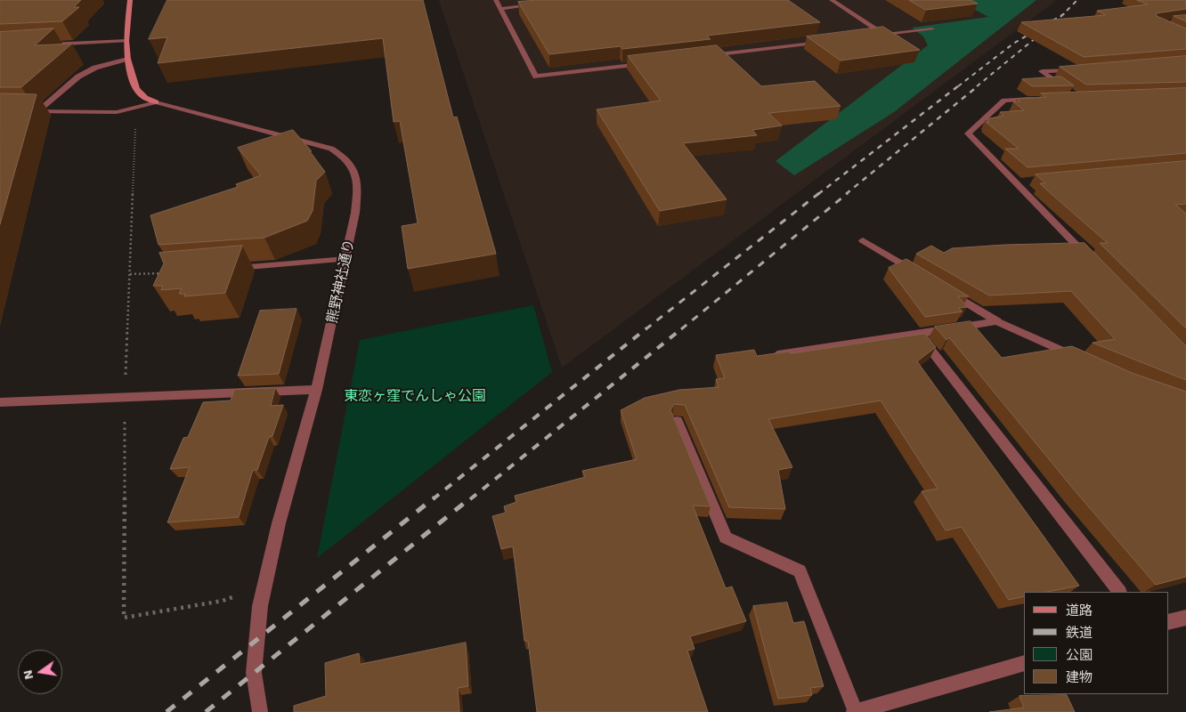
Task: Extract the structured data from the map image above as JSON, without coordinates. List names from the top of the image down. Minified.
{"streets":{"main road":["熊野神社通り"]},"parks":["東恋ヶ窪でんしゃ公園"],"legend":["道路","鉄道","公園","建物"],"north":"left"}
